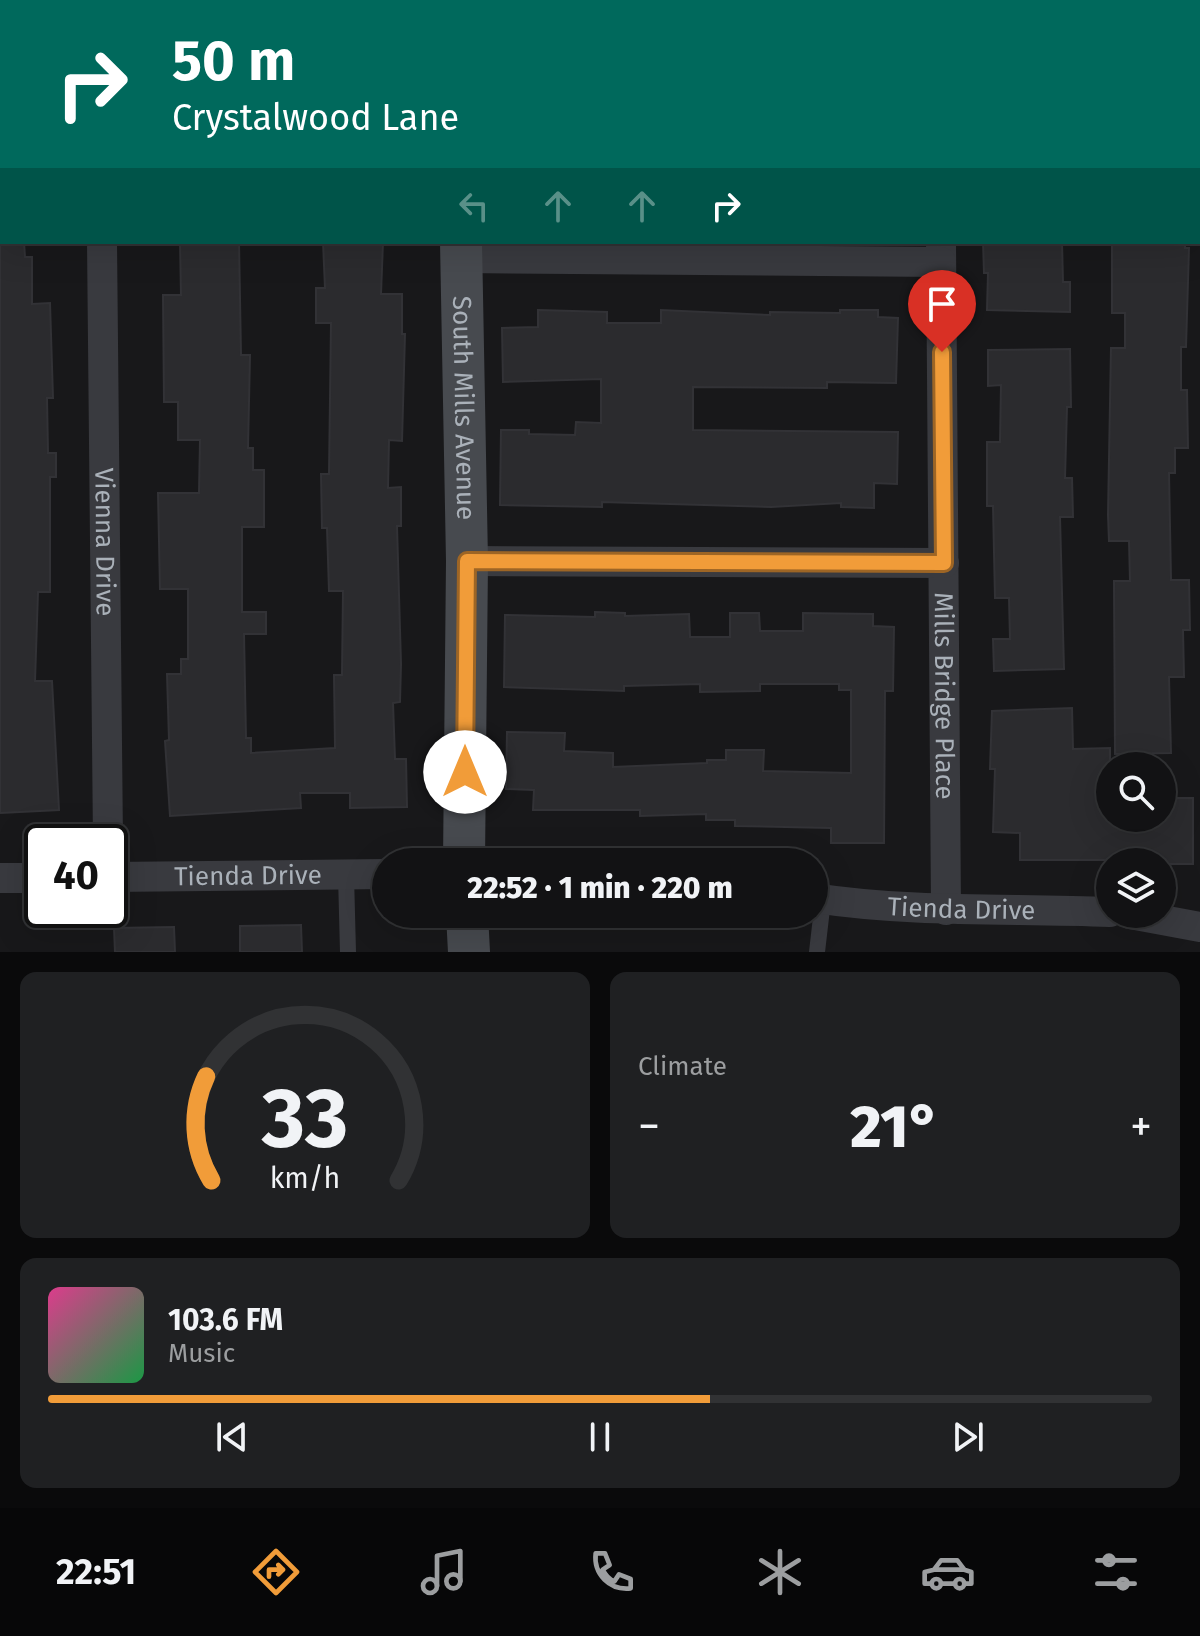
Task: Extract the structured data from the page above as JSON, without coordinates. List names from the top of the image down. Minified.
{"streets":{"street":["South Mills Avenue","Vienna Drive","Mills Bridge Place","Tienda Drive"]},"crossings":[["Mills Bridge Place","Tienda Drive"]],"page":{"turn":["50 m","Crystalwood Lane"],"limit":"40","trip":"22:52 · 1 min · 220 m","tile":"Climate","heat":["−","21°","+"],"song":["103.6 FM","Music"],"tabs":"22:51","gauge":["33","km/h"]}}
